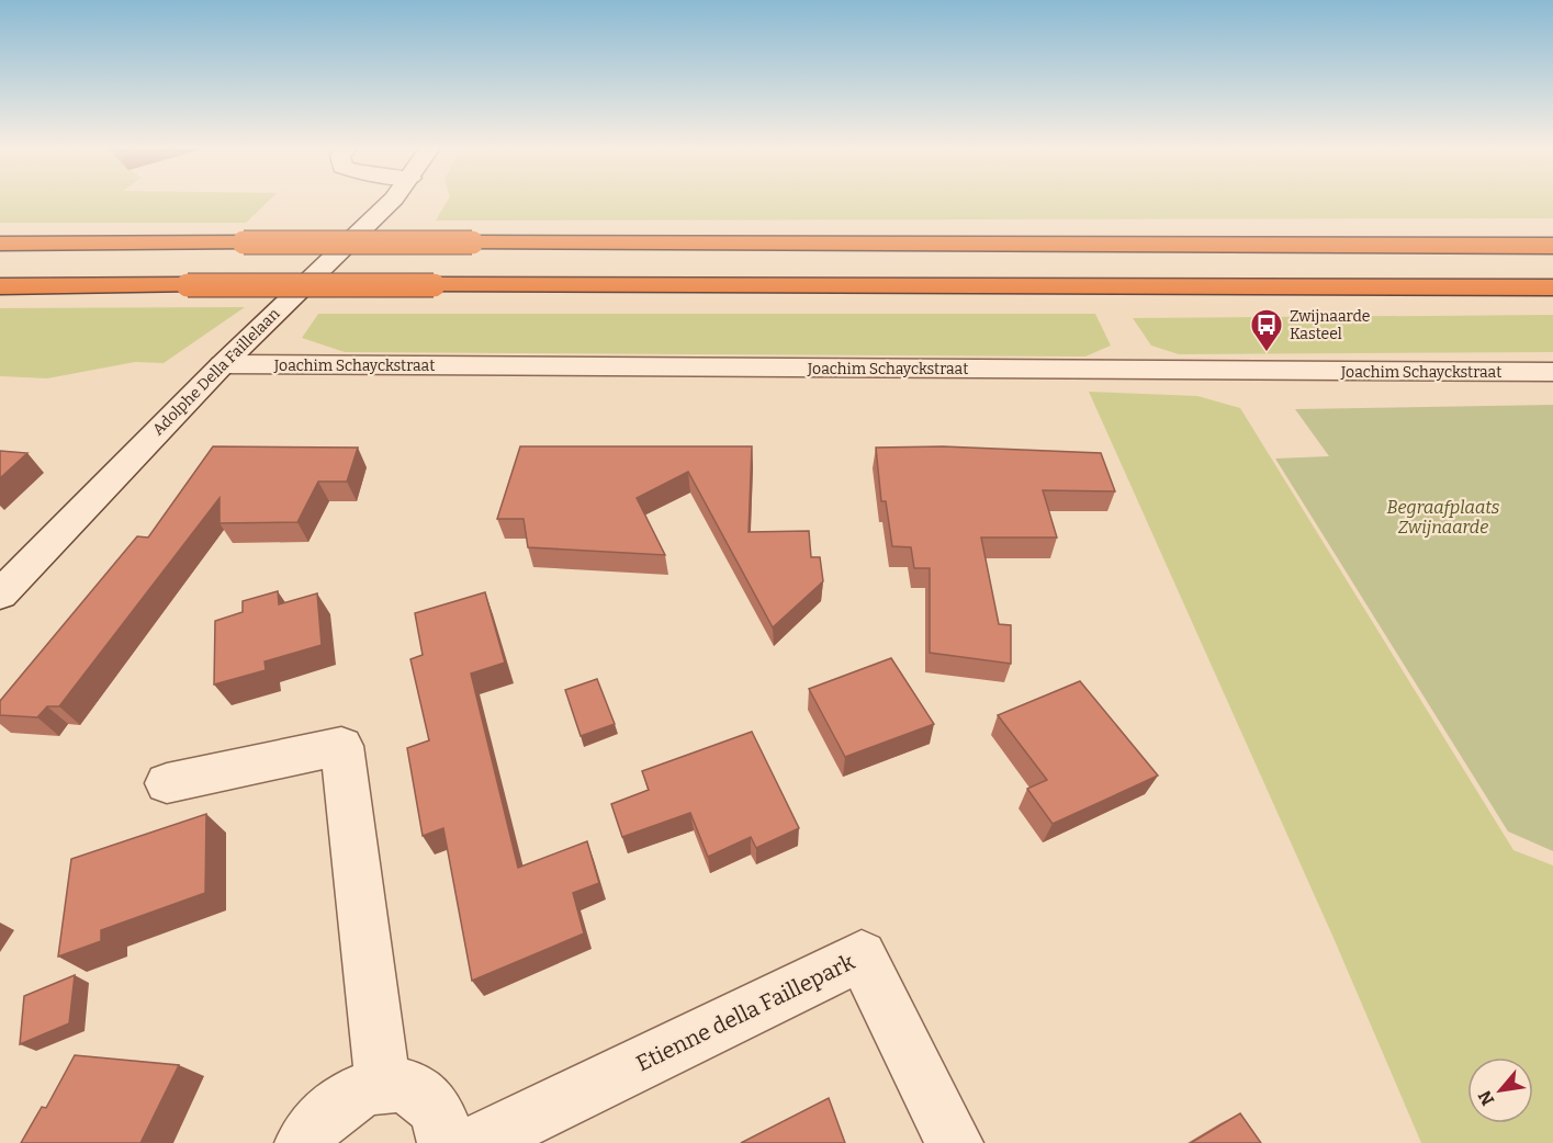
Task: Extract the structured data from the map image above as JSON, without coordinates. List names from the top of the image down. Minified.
{"streets":{"street":["Joachim Schayckstraat","Adolphe Della Faillelaan","Etienne della Faillepark"]},"crossings":[["Joachim Schayckstraat","Adolphe Della Faillelaan"]],"parks":["Begraafplaats Zwijnaarde"],"places":{"bus stop":["Zwijnaarde Kasteel"]},"north":"bottom left"}
